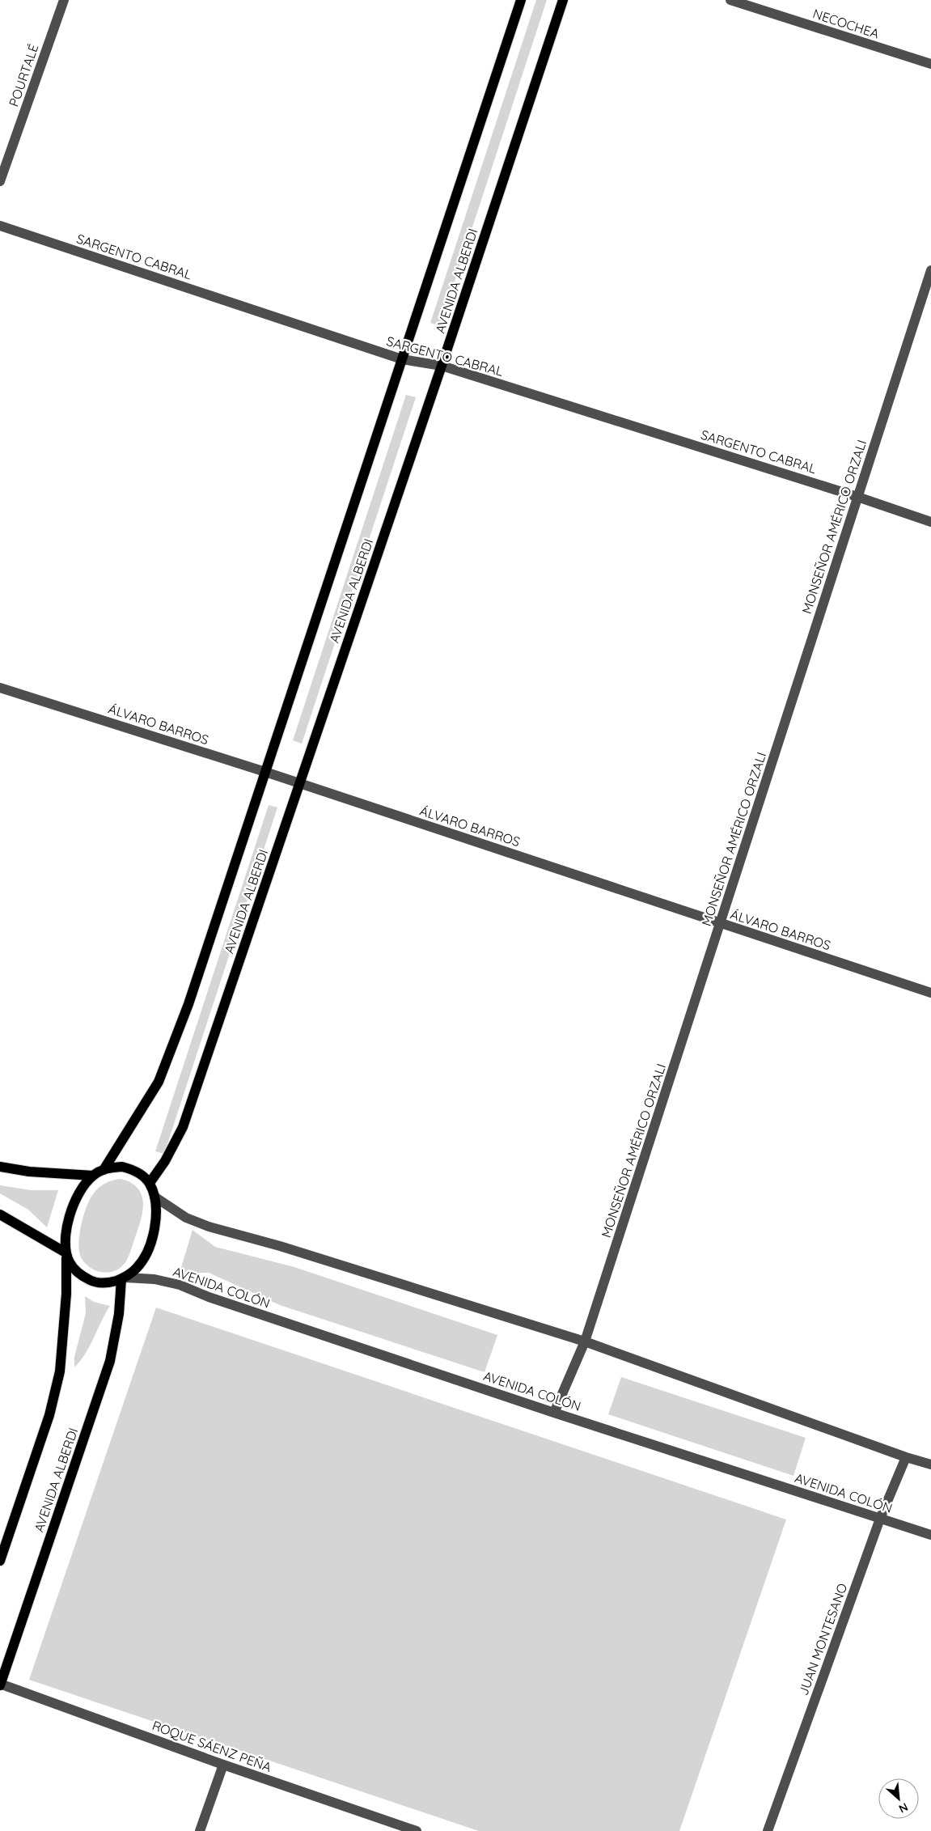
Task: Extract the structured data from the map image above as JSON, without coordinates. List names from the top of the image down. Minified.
{"streets":{"main road":["AVENIDA ALBERDI"],"street":["NECOCHEA","POURTALÉ","SARGENTO CABRAL","MONSEÑOR AMÉRICO ORZALI","ÁLVARO BARROS","AVENIDA COLÓN","JUAN MONTESANO","ROQUE SÁENZ PEÑA"]},"crossings":[["SARGENTO CABRAL","AVENIDA ALBERDI"],["SARGENTO CABRAL","MONSEÑOR AMÉRICO ORZALI"],["AVENIDA ALBERDI","ÁLVARO BARROS"],["AVENIDA ALBERDI","AVENIDA COLÓN"],["AVENIDA ALBERDI","ROQUE SÁENZ PEÑA"],["MONSEÑOR AMÉRICO ORZALI","ÁLVARO BARROS"],["MONSEÑOR AMÉRICO ORZALI","AVENIDA COLÓN"],["AVENIDA COLÓN","JUAN MONTESANO"]],"north":"bottom right"}
